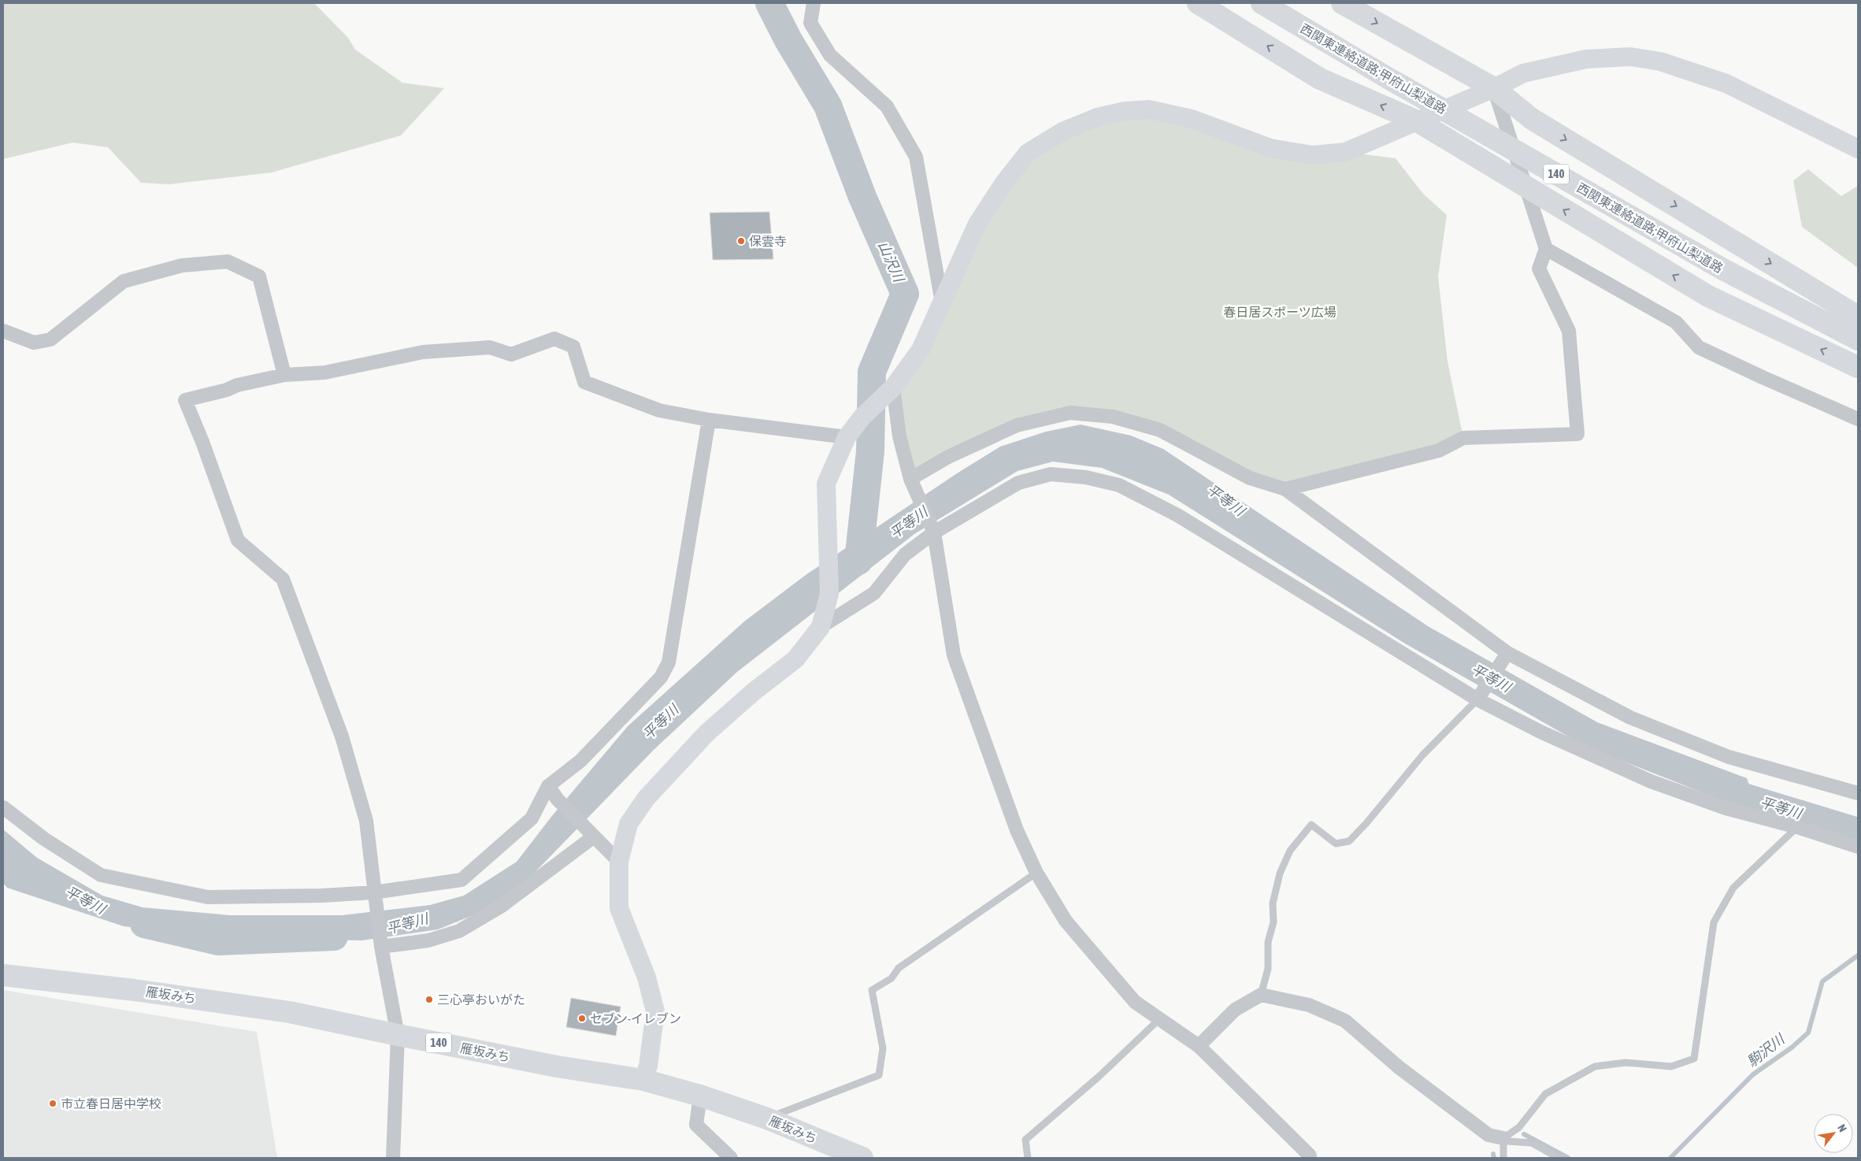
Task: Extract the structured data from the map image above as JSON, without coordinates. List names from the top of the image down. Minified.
{"streets":{"highway":["西関東連絡道路;甲府山梨道路","140","雁坂みち"]},"water":["山沢川","平等川","駒沢川"],"parks":["春日居スポーツ広場"],"places":["保雲寺","三心亭おいがた","セブン-イレブン","市立春日居中学校"],"north":"top right"}
